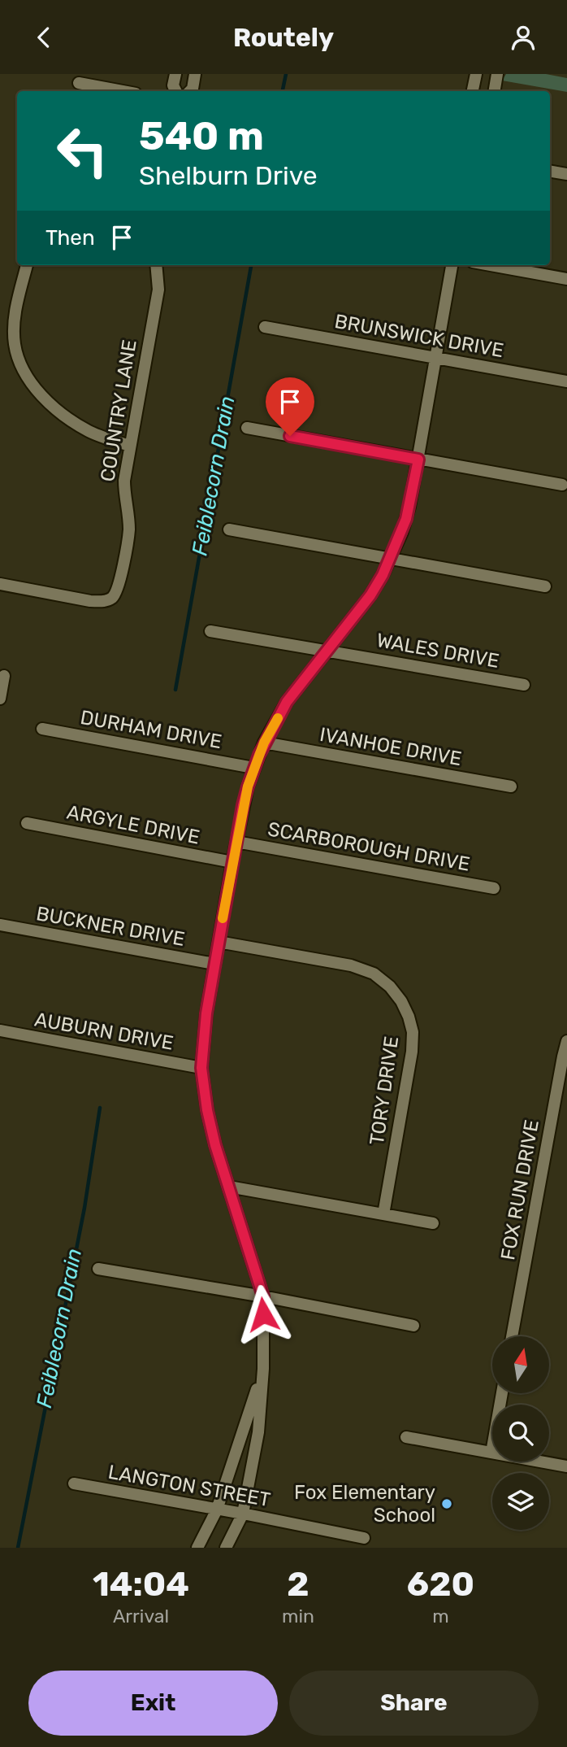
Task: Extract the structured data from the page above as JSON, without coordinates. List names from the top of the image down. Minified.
{"streets":{"street":["BRUNSWICK DRIVE","COUNTRY LANE","WALES DRIVE","DURHAM DRIVE","IVANHOE DRIVE","ARGYLE DRIVE","SCARBOROUGH DRIVE","BUCKNER DRIVE","AUBURN DRIVE","TORY DRIVE","FOX RUN DRIVE","LANGTON STREET"]},"water":["Feiblecorn Drain"],"places":["Fox Elementary School"],"north":"top","page":{"header":"Routely","turn":["540 m","Shelburn Drive"],"then":"Then","eta":["14:04","Arrival","2","min","620","m"],"buttons":["Exit","Share"]}}
